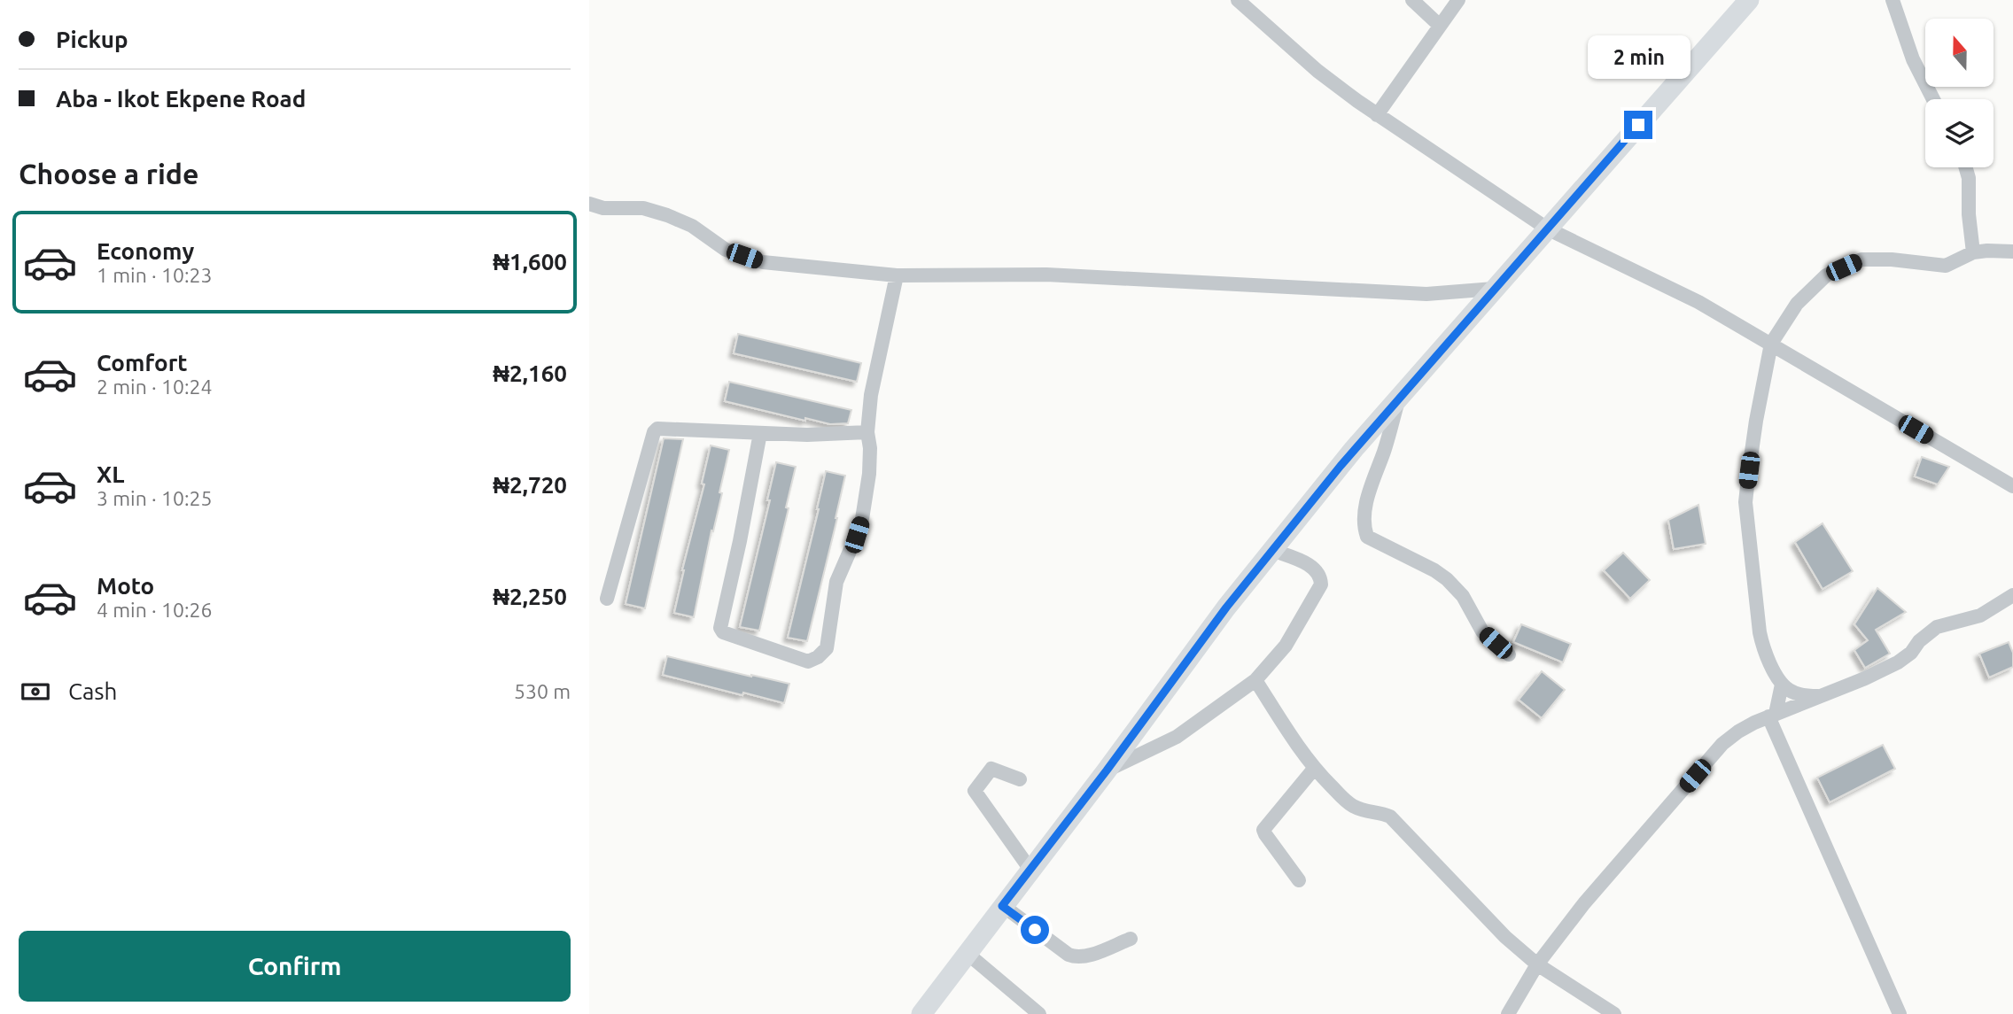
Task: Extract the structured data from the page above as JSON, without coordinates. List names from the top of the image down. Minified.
{"north":"top","page":{"banner":["Pickup","Aba - Ikot Ekpene Road"],"bubble":"2 min","heading":"Choose a ride","list":[{"name":"Economy","note":"1 min · 10:23","value":"₦1,600"},{"name":"Comfort","note":"2 min · 10:24","value":"₦2,160"},{"name":"XL","note":"3 min · 10:25","value":"₦2,720"},{"name":"Moto","note":"4 min · 10:26","value":"₦2,250"}],"pay":["Cash","530 m"],"buttons":"Confirm"}}
